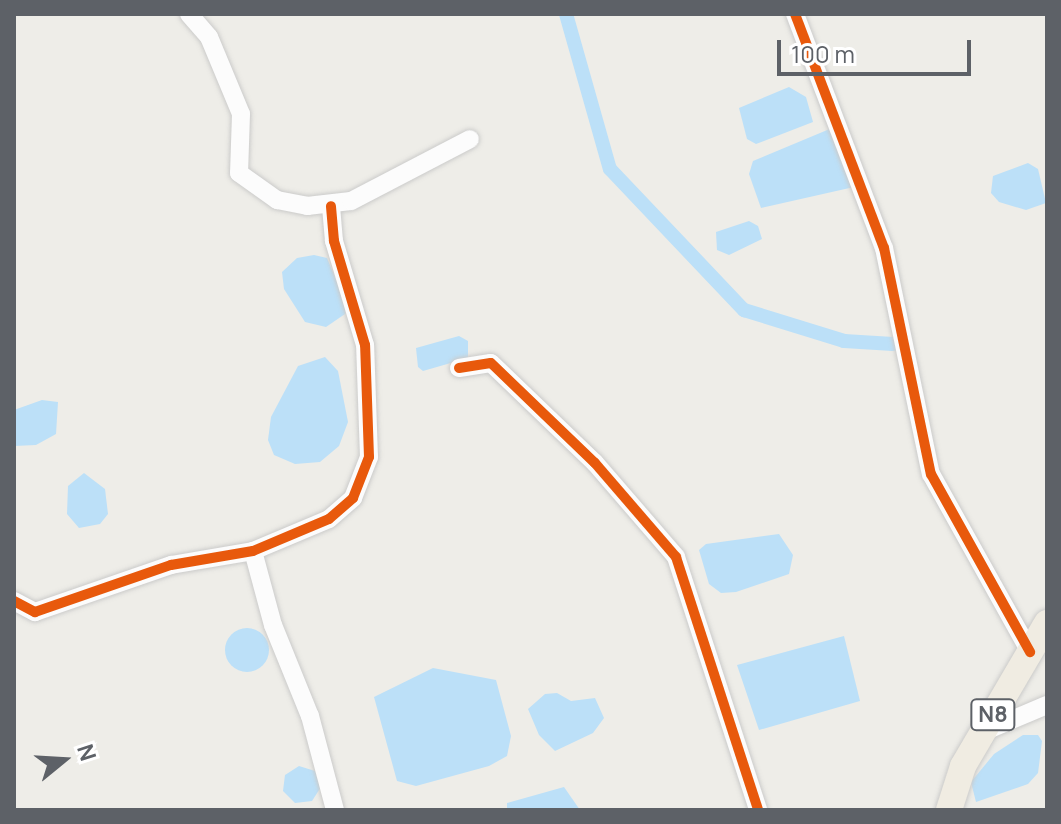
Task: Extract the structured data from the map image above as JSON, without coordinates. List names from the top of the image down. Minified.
{"streets":{"highway":["N8"]},"scale_bar":"100 m","north":"right"}
